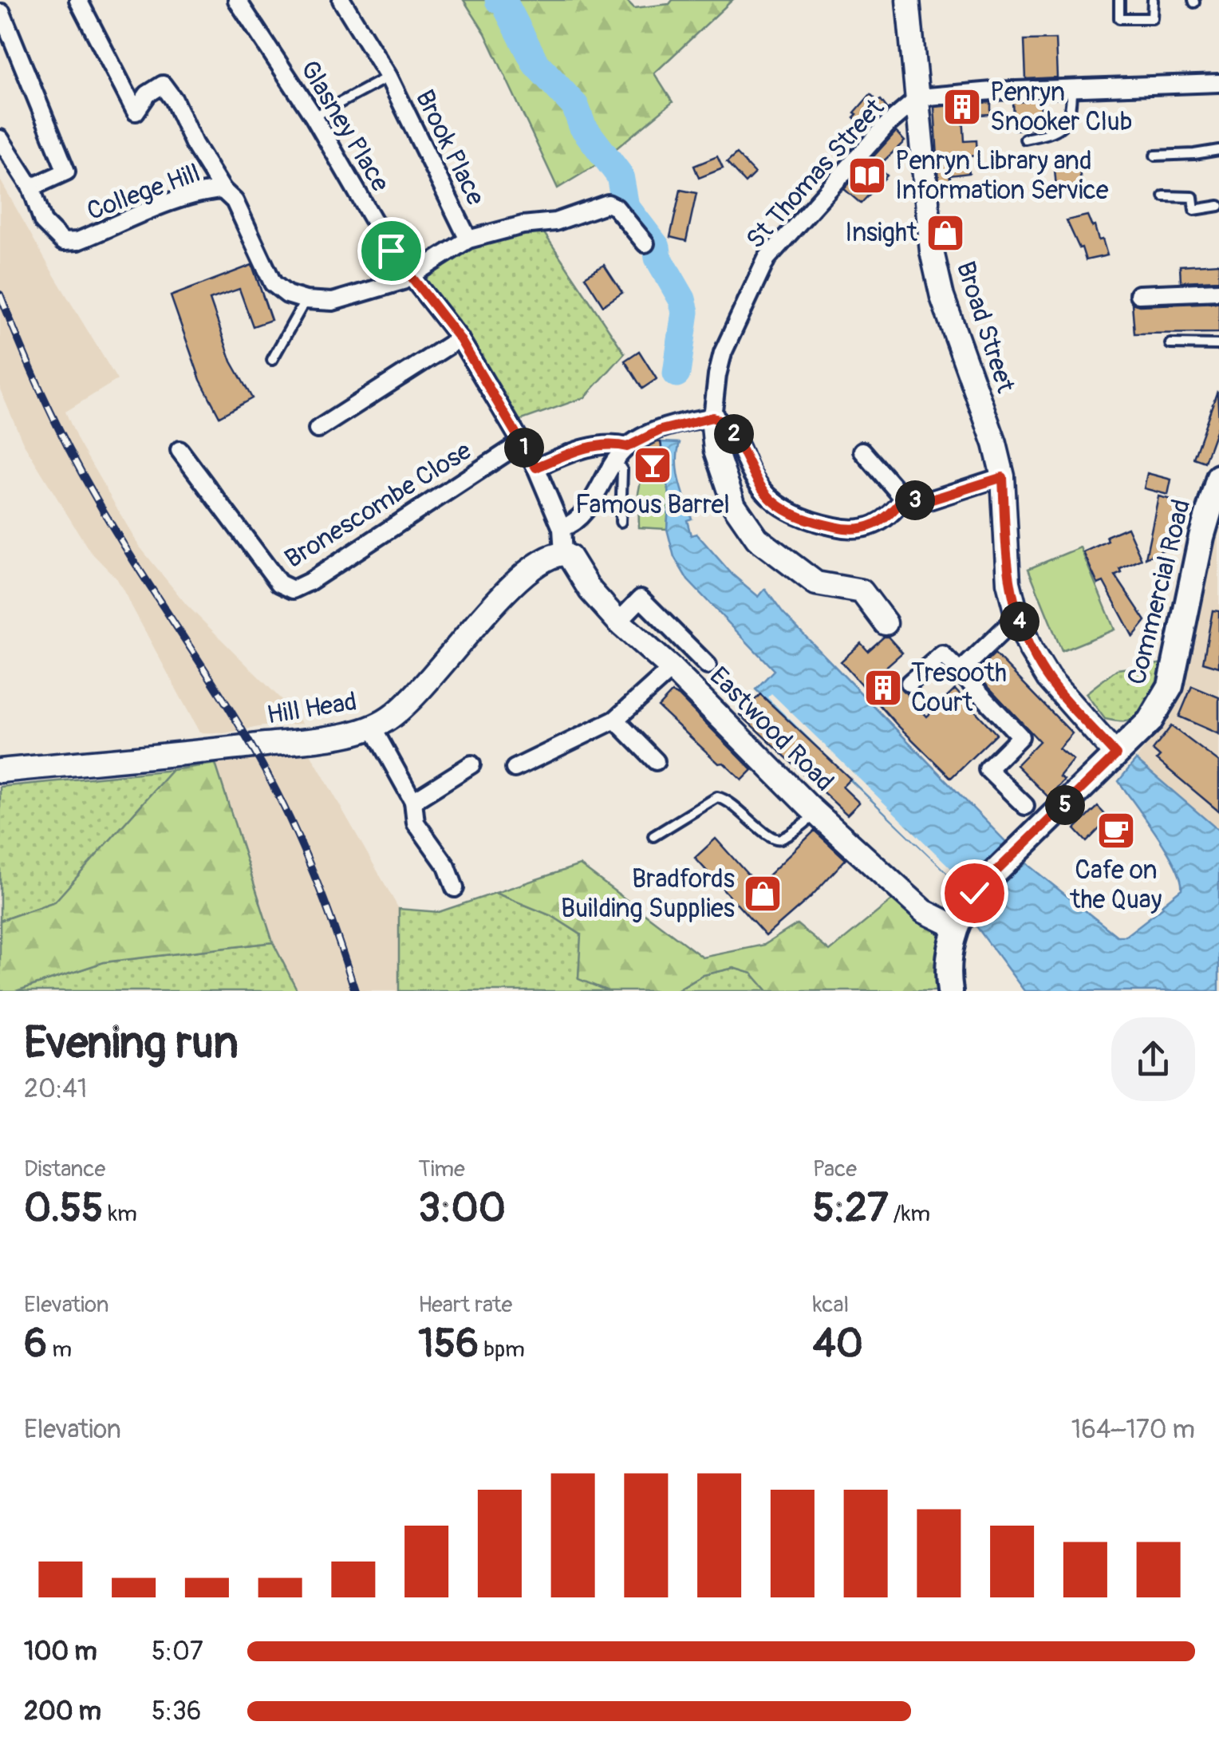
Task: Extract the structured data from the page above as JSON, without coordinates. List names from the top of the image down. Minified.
{"streets":{"main road":["Commercial Road"],"street":["Glasney Place","Brook Place","St Thomas Street","College Hill","Broad Street","Bronescombe Close","Hill Head","Eastwood Road"]},"crossings":[["Glasney Place","Brook Place"],["Glasney Place","Bronescombe Close"],["Glasney Place","Hill Head"],["Glasney Place","Eastwood Road"],["St Thomas Street","Broad Street"],["Broad Street","Commercial Road"],["Commercial Road","Eastwood Road"],["Hill Head","Eastwood Road"]],"places":{"building":["Penryn Snooker Club","Tresooth Court"],"library":["Penryn Library and Information Service"],"shop":["Insight","Bradfords Building Supplies"],"bar":["Famous Barrel"],"cafe":["Cafe on the Quay"]},"page":{"pins":["2","1","3","4","5"],"heading":["Evening run","20:41"],"stats":[["Distance","0.55 km"],["Time","3:00"],["Pace","5:27 /km"],["Elevation","6 m"],["Heart rate","156 bpm"],["kcal","40"]],"chart":["Elevation","164–170 m"],"list":[{"name":"100 m","note":"5:07"},{"name":"200 m","note":"5:36"}]}}
